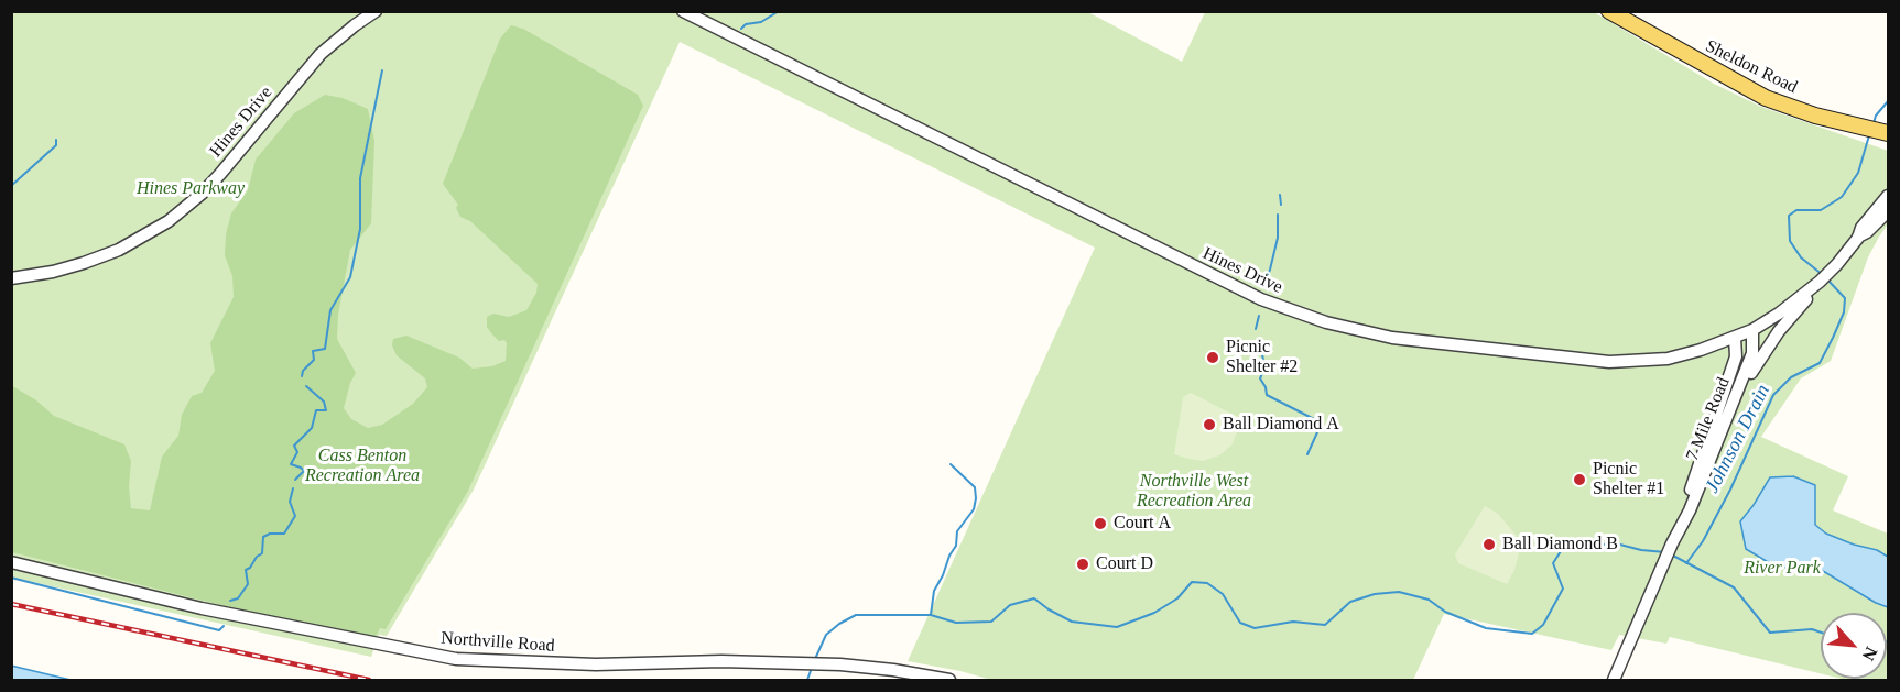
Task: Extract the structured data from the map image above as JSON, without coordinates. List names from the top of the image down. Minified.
{"streets":{"main road":["Sheldon Road"],"street":["Hines Drive","7 Mile Road","Northville Road"]},"crossings":[["Hines Drive","7 Mile Road"]],"water":["Johnson Drain"],"parks":["Hines Parkway","Cass Benton Recreation Area","Northville West Recreation Area","River Park"],"places":["Picnic Shelter #2","Ball Diamond A","Picnic Shelter #1","Court A","Ball Diamond B","Court D"],"north":"bottom right"}
